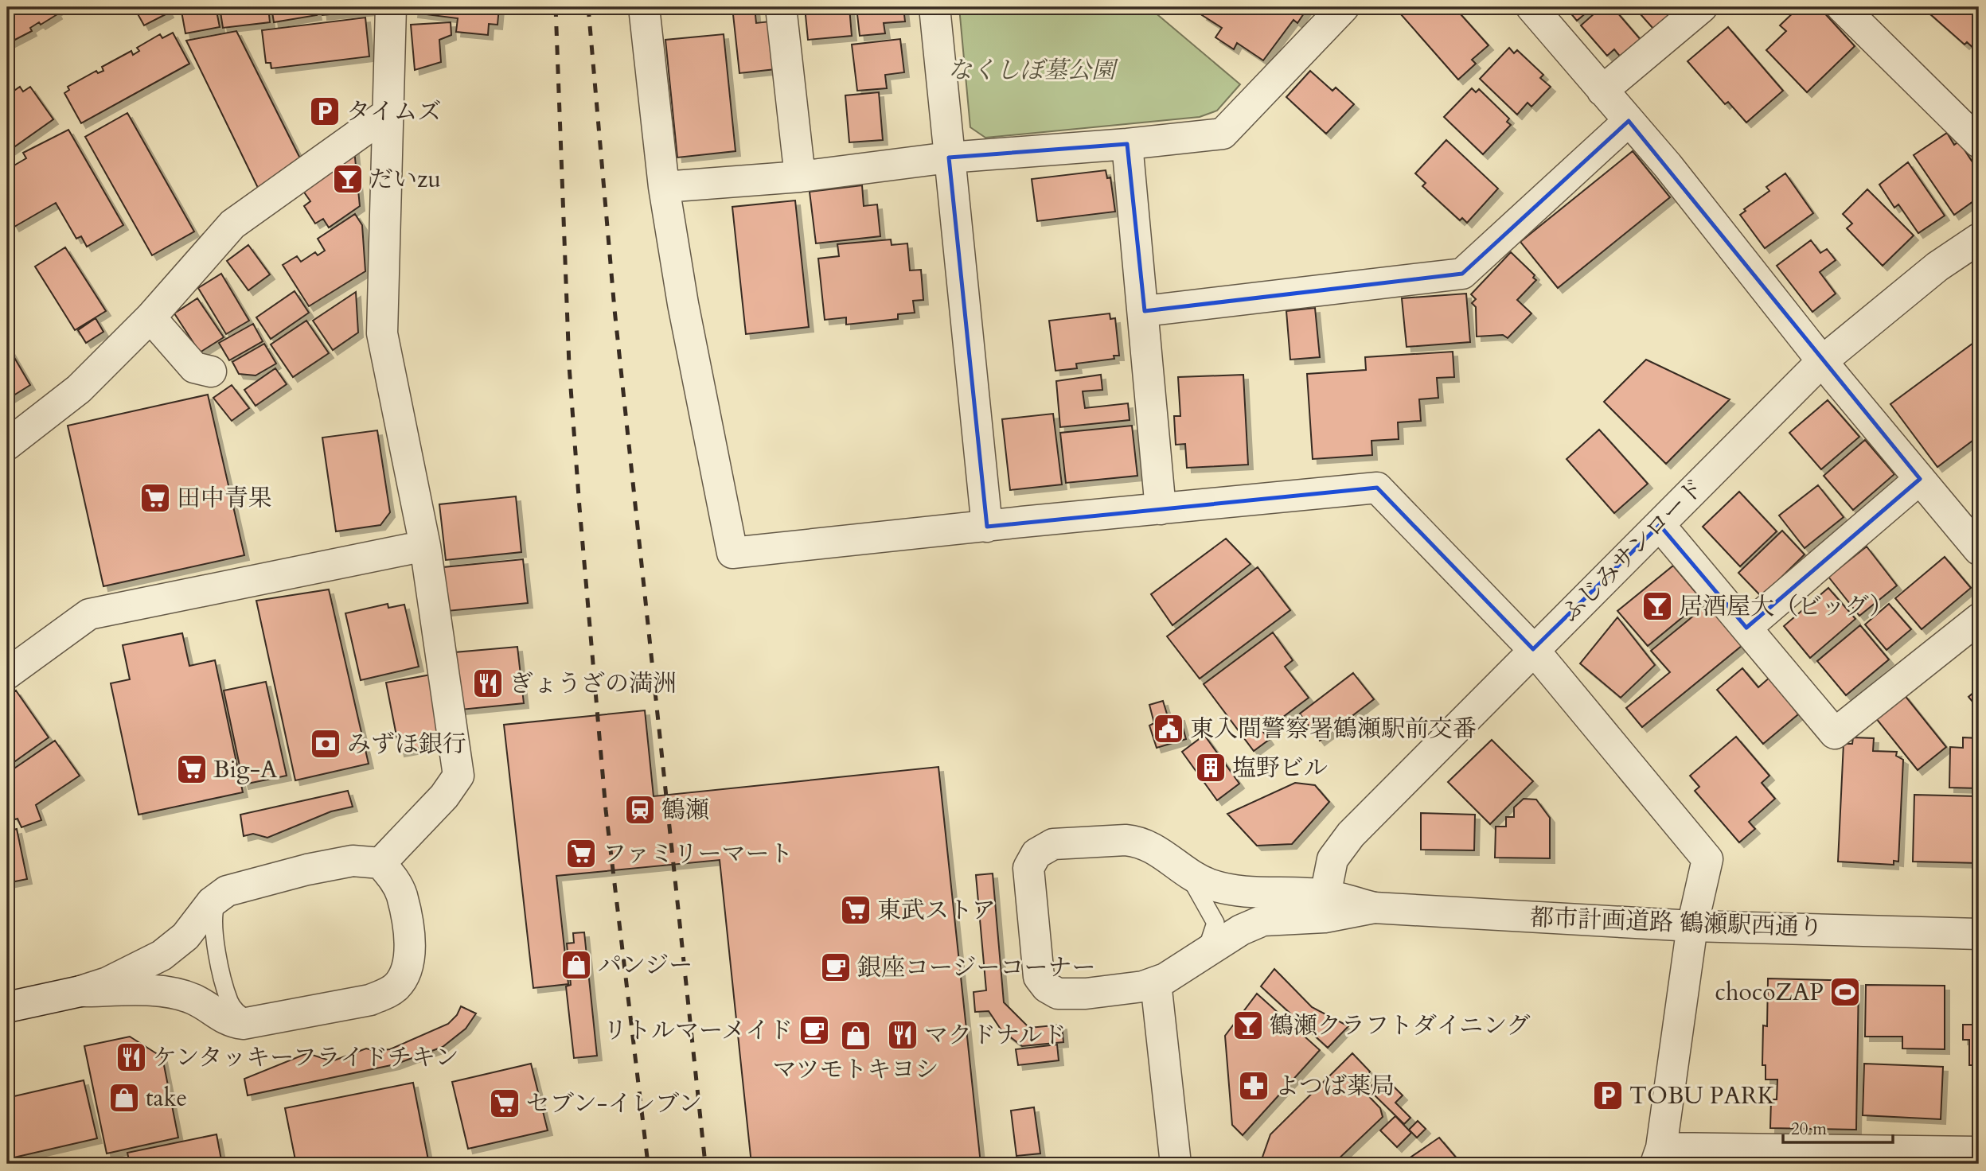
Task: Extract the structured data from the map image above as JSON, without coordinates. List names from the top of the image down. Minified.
{"streets":{"street":["ふじみサンロード","都市計画道路 鶴瀬駅西通り"]},"parks":["なくしぼ墓公園"],"places":{"parking":["タイムズ","TOBU PARK"],"bar":["だいzu","居酒屋大（ビッグ）","鶴瀬クラフトダイニング"],"supermarket":["田中青果","Big-A","ファミリーマート","東武ストア","セブン-イレブン"],"restaurant":["ぎょうざの満洲","マクドナルド","ケンタッキーフライドチキン"],"public building":["東入間警察署鶴瀬駅前交番"],"bank":["みずほ銀行"],"building":["塩野ビル"],"station":["鶴瀬"],"shop":["パンジー","マツモトキヨシ","take"],"cafe":["銀座コージーコーナー","リトルマーメイド"],"sports":["chocoZAP"],"pharmacy":["よつば薬局"]},"scale_bar":"20 m"}
